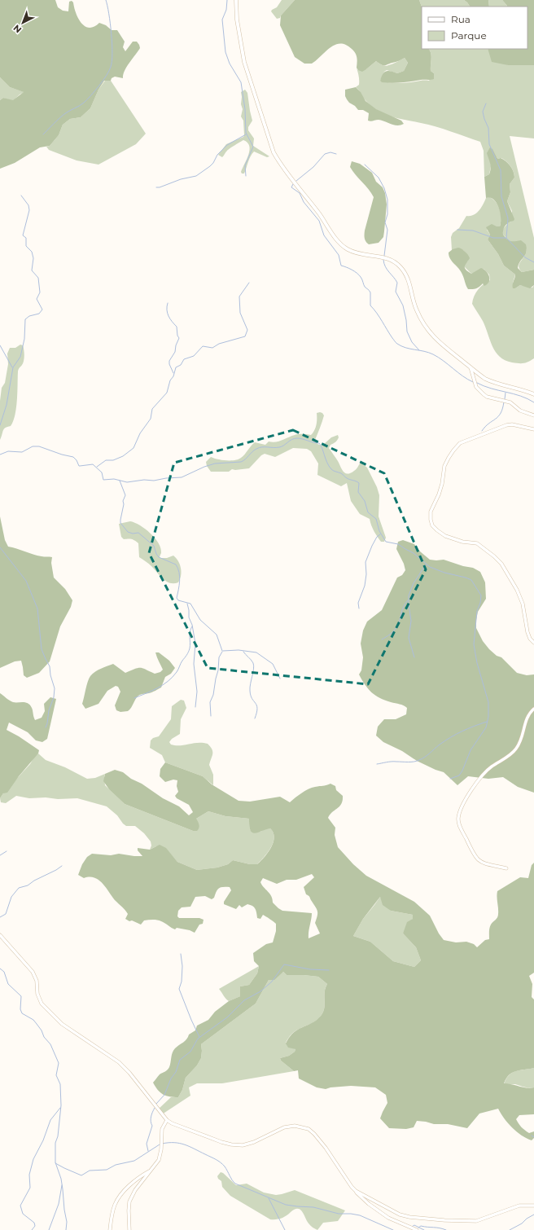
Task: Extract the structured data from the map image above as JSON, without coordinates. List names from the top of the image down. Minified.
{"legend":["Rua","Parque"],"north":"bottom left"}
